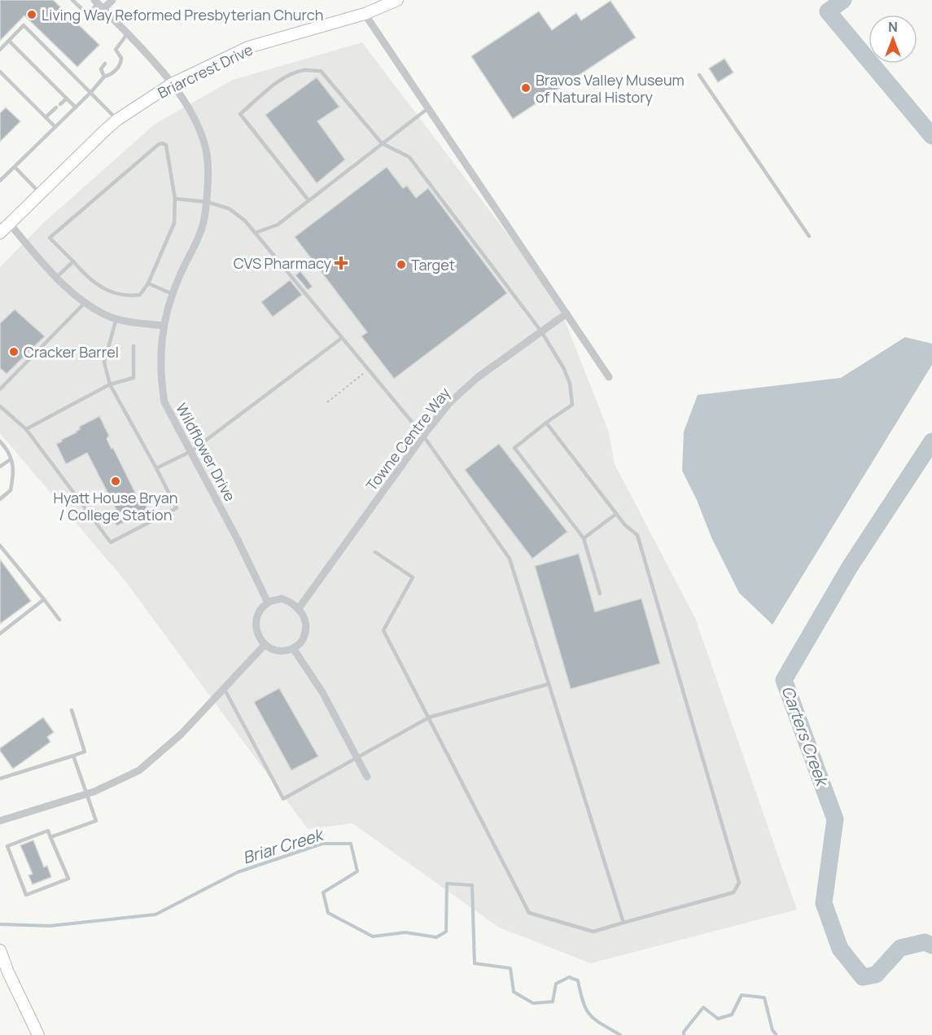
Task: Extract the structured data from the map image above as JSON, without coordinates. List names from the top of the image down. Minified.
{"streets":{"main road":["Briarcrest Drive"],"street":["Towne Centre Way","Wildflower Drive"]},"crossings":[["Briarcrest Drive","Wildflower Drive"],["Towne Centre Way","Wildflower Drive"]],"water":["Carters Creek","Briar Creek"],"places":{"other":["Living Way Reformed Presbyterian Church","Bravos Valley Museum of Natural History","Target","Cracker Barrel","Hyatt House Bryan / College Station"],"health":["CVS Pharmacy"]},"north":"top"}
